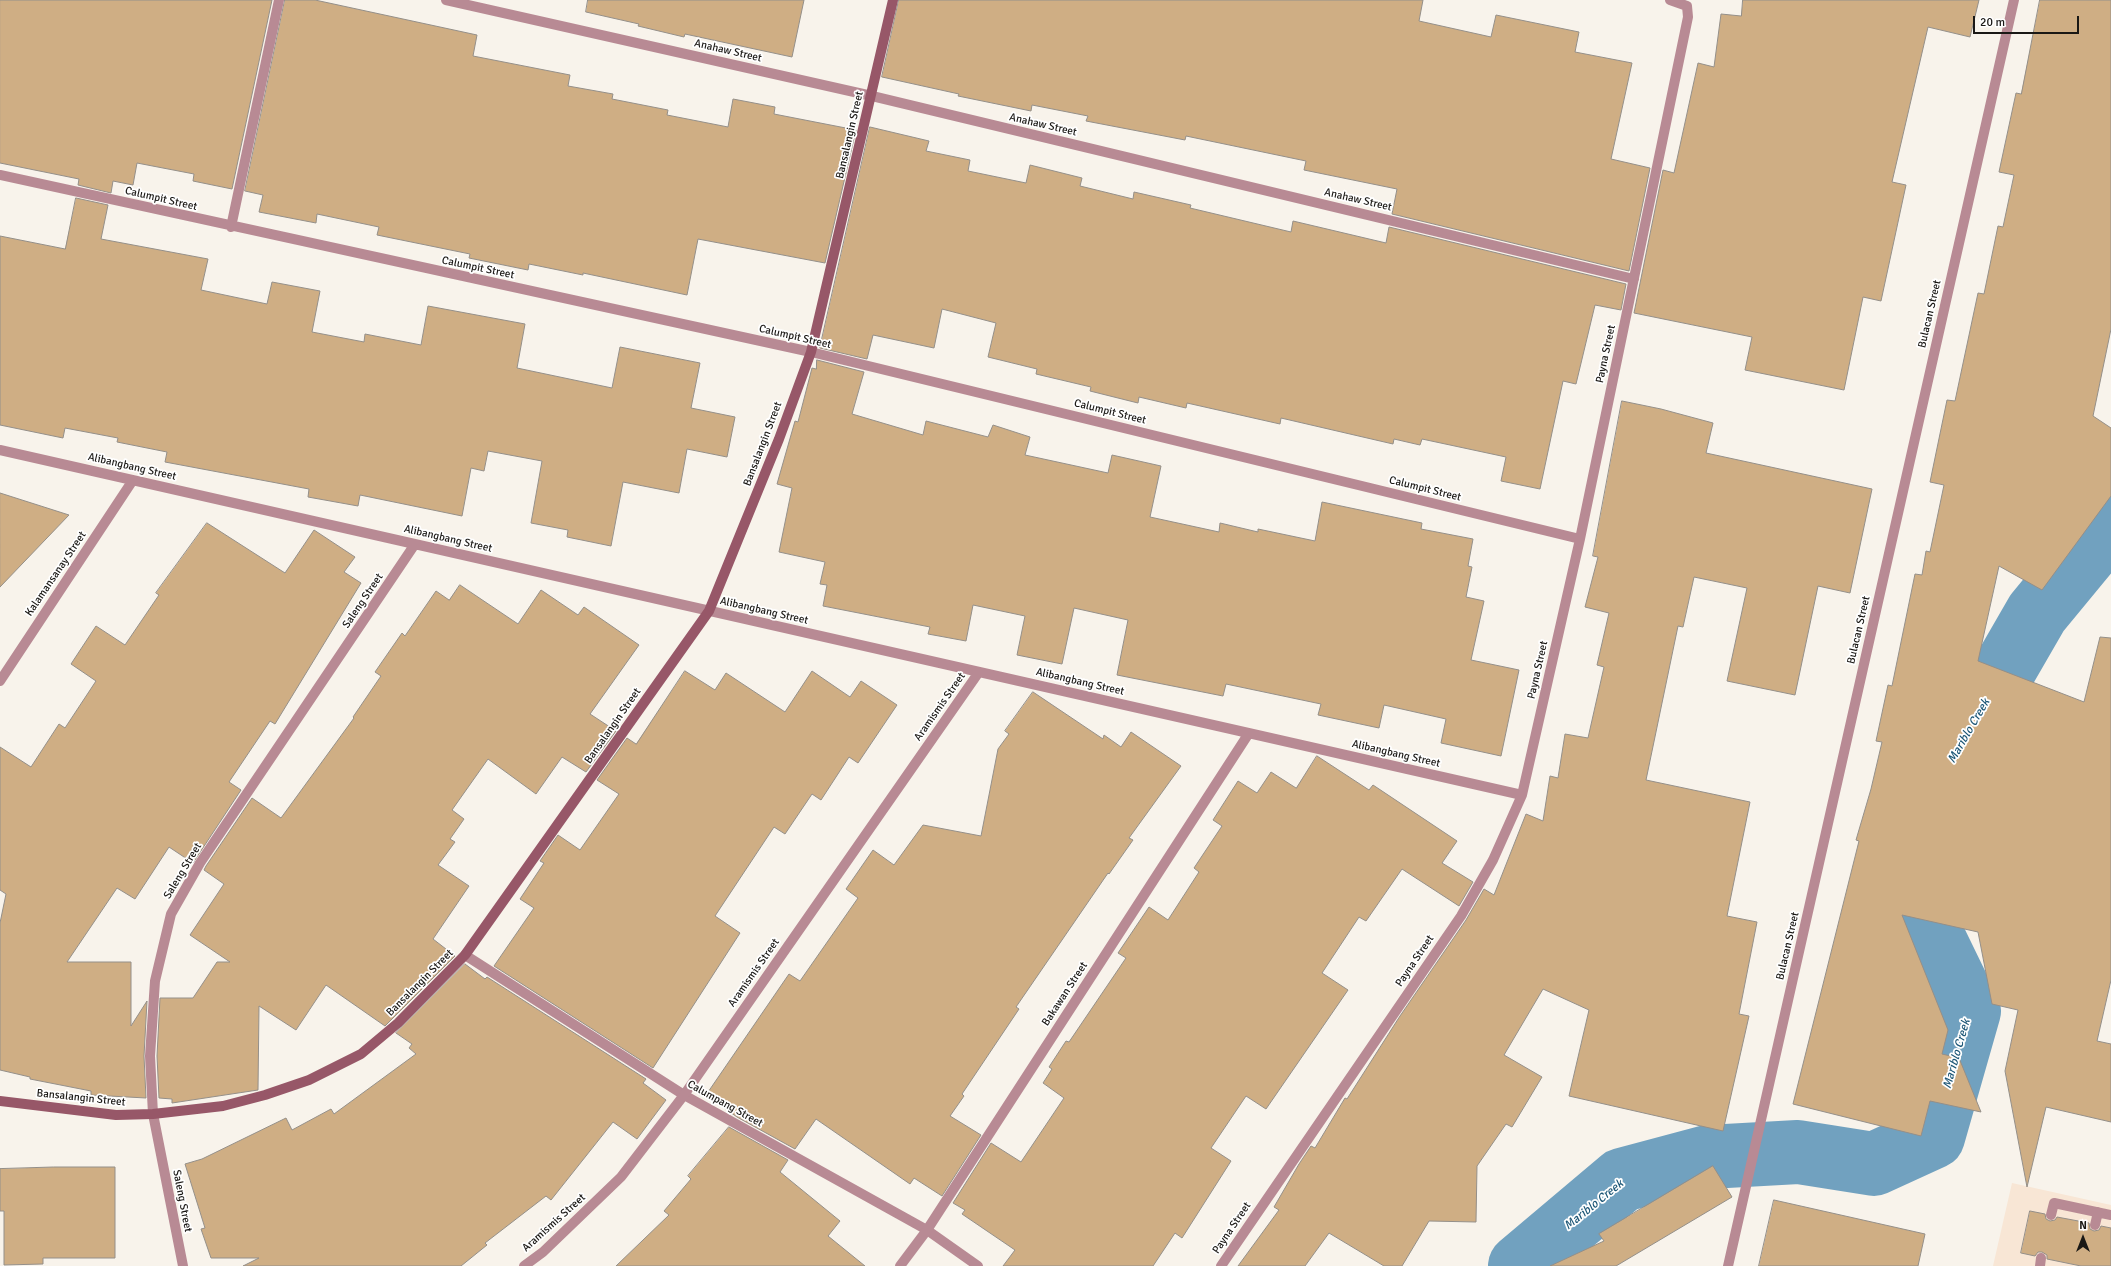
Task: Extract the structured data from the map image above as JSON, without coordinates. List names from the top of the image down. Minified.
{"streets":{"street":["Anahaw Street","Bansalangin Street","Calumpit Street","Bulacan Street","Payna Street","Alibangbang Street","Kalamansanay Street","Saleng Street","Aramismis Street","Bakawan Street","Calumpang Street"]},"crossings":[["Anahaw Street","Bansalangin Street"],["Anahaw Street","Payna Street"],["Bansalangin Street","Calumpit Street"],["Bansalangin Street","Alibangbang Street"],["Bansalangin Street","Saleng Street"],["Bansalangin Street","Calumpang Street"],["Calumpit Street","Payna Street"],["Payna Street","Alibangbang Street"],["Alibangbang Street","Kalamansanay Street"],["Alibangbang Street","Saleng Street"],["Alibangbang Street","Aramismis Street"],["Alibangbang Street","Bakawan Street"],["Aramismis Street","Calumpang Street"],["Bakawan Street","Calumpang Street"]],"water":["Mariblo Creek"],"scale_bar":"20 m","north":"top"}
